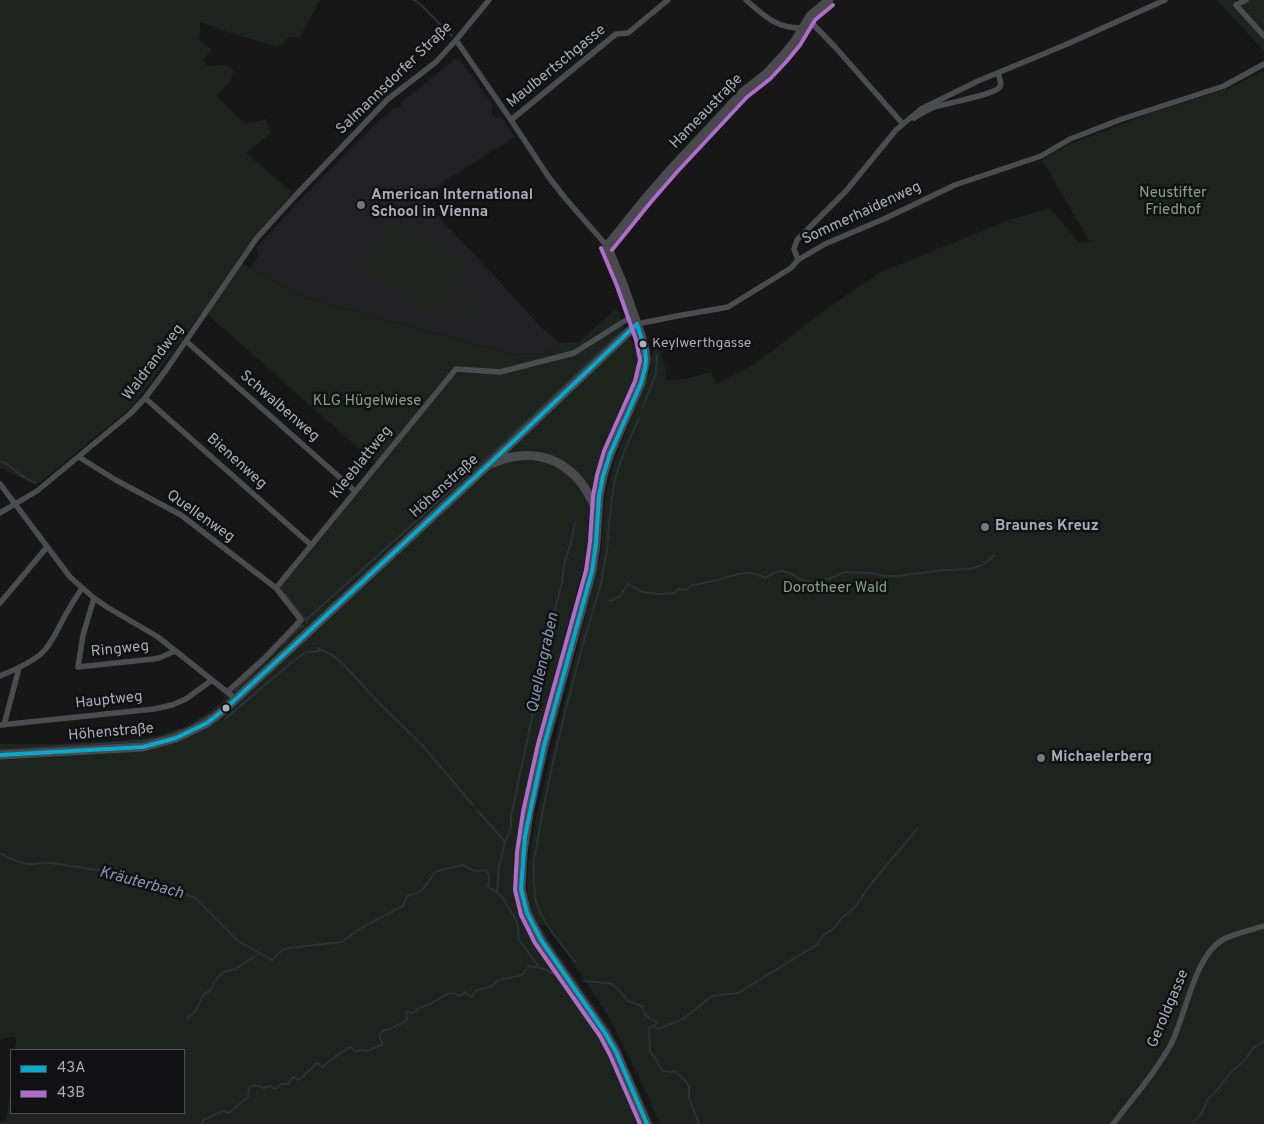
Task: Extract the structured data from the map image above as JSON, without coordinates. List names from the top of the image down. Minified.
{"streets":{"main road":["Hameaustraße","Höhenstraße"],"street":["Maulbertschgasse","Salmannsdorfer Straße","Sommerhaidenweg","Waldrandweg","Schwalbenweg","Bienenweg","Kleeblattweg","Quellenweg","Ringweg","Hauptweg","Geroldgasse"]},"crossings":[["Salmannsdorfer Straße","Waldrandweg"],["Sommerhaidenweg","Kleeblattweg"],["Waldrandweg","Schwalbenweg"],["Waldrandweg","Bienenweg"],["Waldrandweg","Quellenweg"],["Schwalbenweg","Kleeblattweg"],["Bienenweg","Kleeblattweg"],["Kleeblattweg","Quellenweg"]],"water":["Quellengraben","Kräuterbach"],"parks":["Neustifter Friedhof","KLG Hügelwiese","Dorotheer Wald"],"places":["American International School in Vienna","Keylwerthgasse","Braunes Kreuz","Michaelerberg"],"lines":["transit line 43B","transit line 43A"],"legend":["43A","43B"]}
